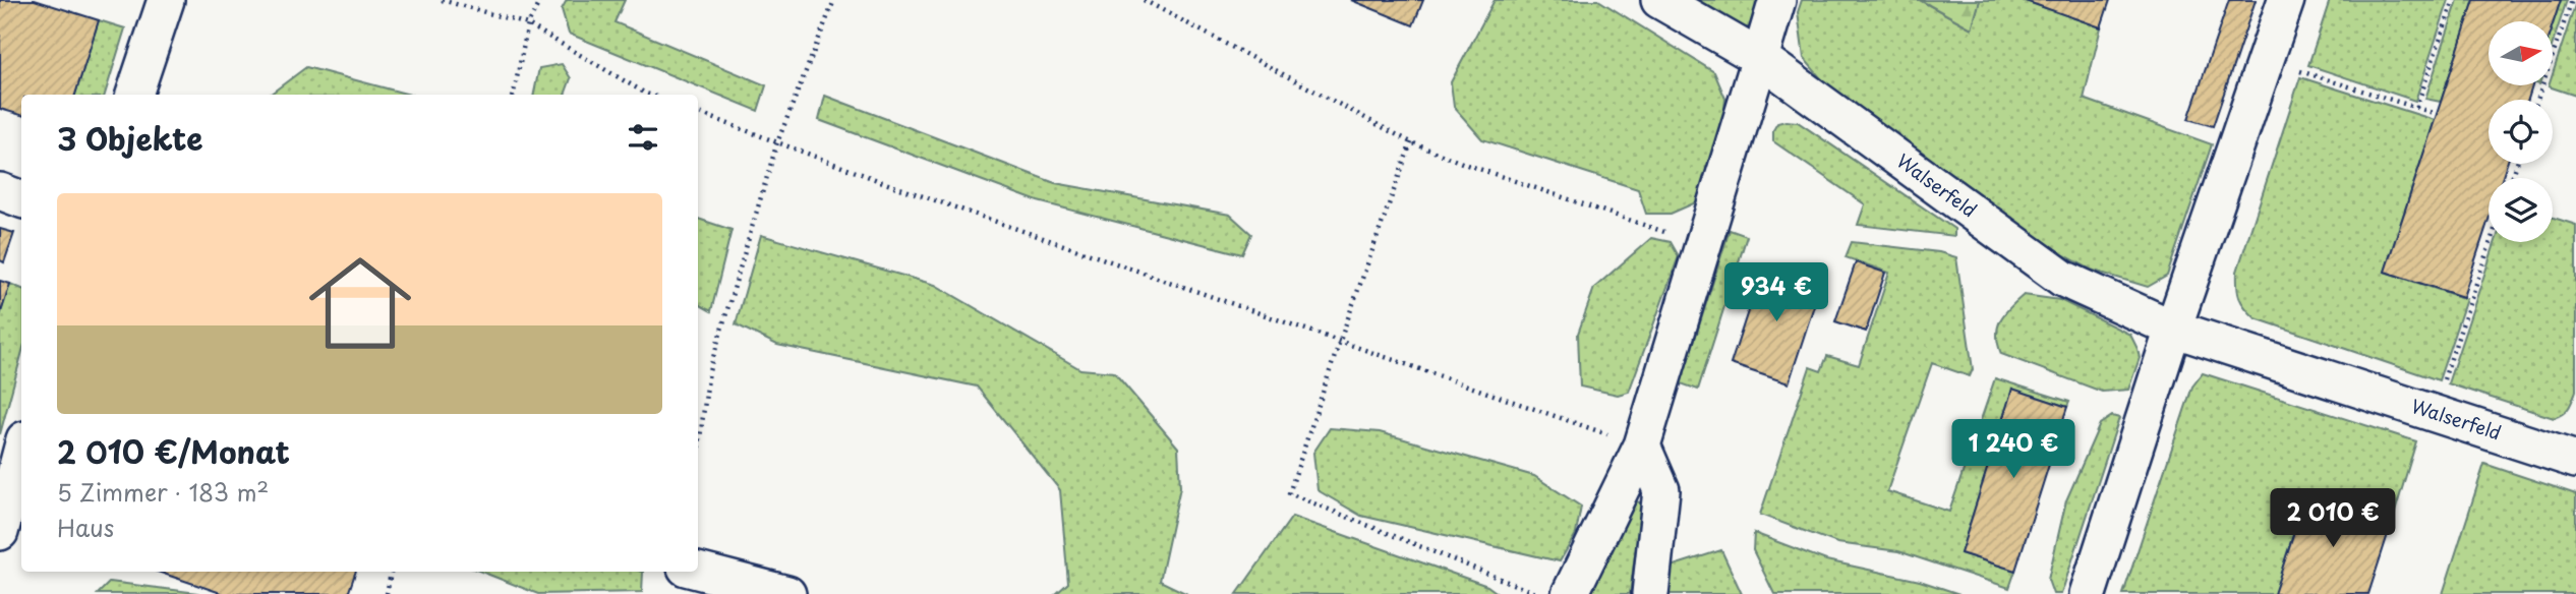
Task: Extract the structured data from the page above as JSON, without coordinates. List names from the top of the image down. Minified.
{"streets":{"lane":["Walserfeld"]},"north":"right","page":{"heading":"3 Objekte","list":[{"name":"2 010 €/Monat","note":"5 Zimmer · 183 m² · Haus"}],"price":["934 €","1 240 €","2 010 €"]}}
